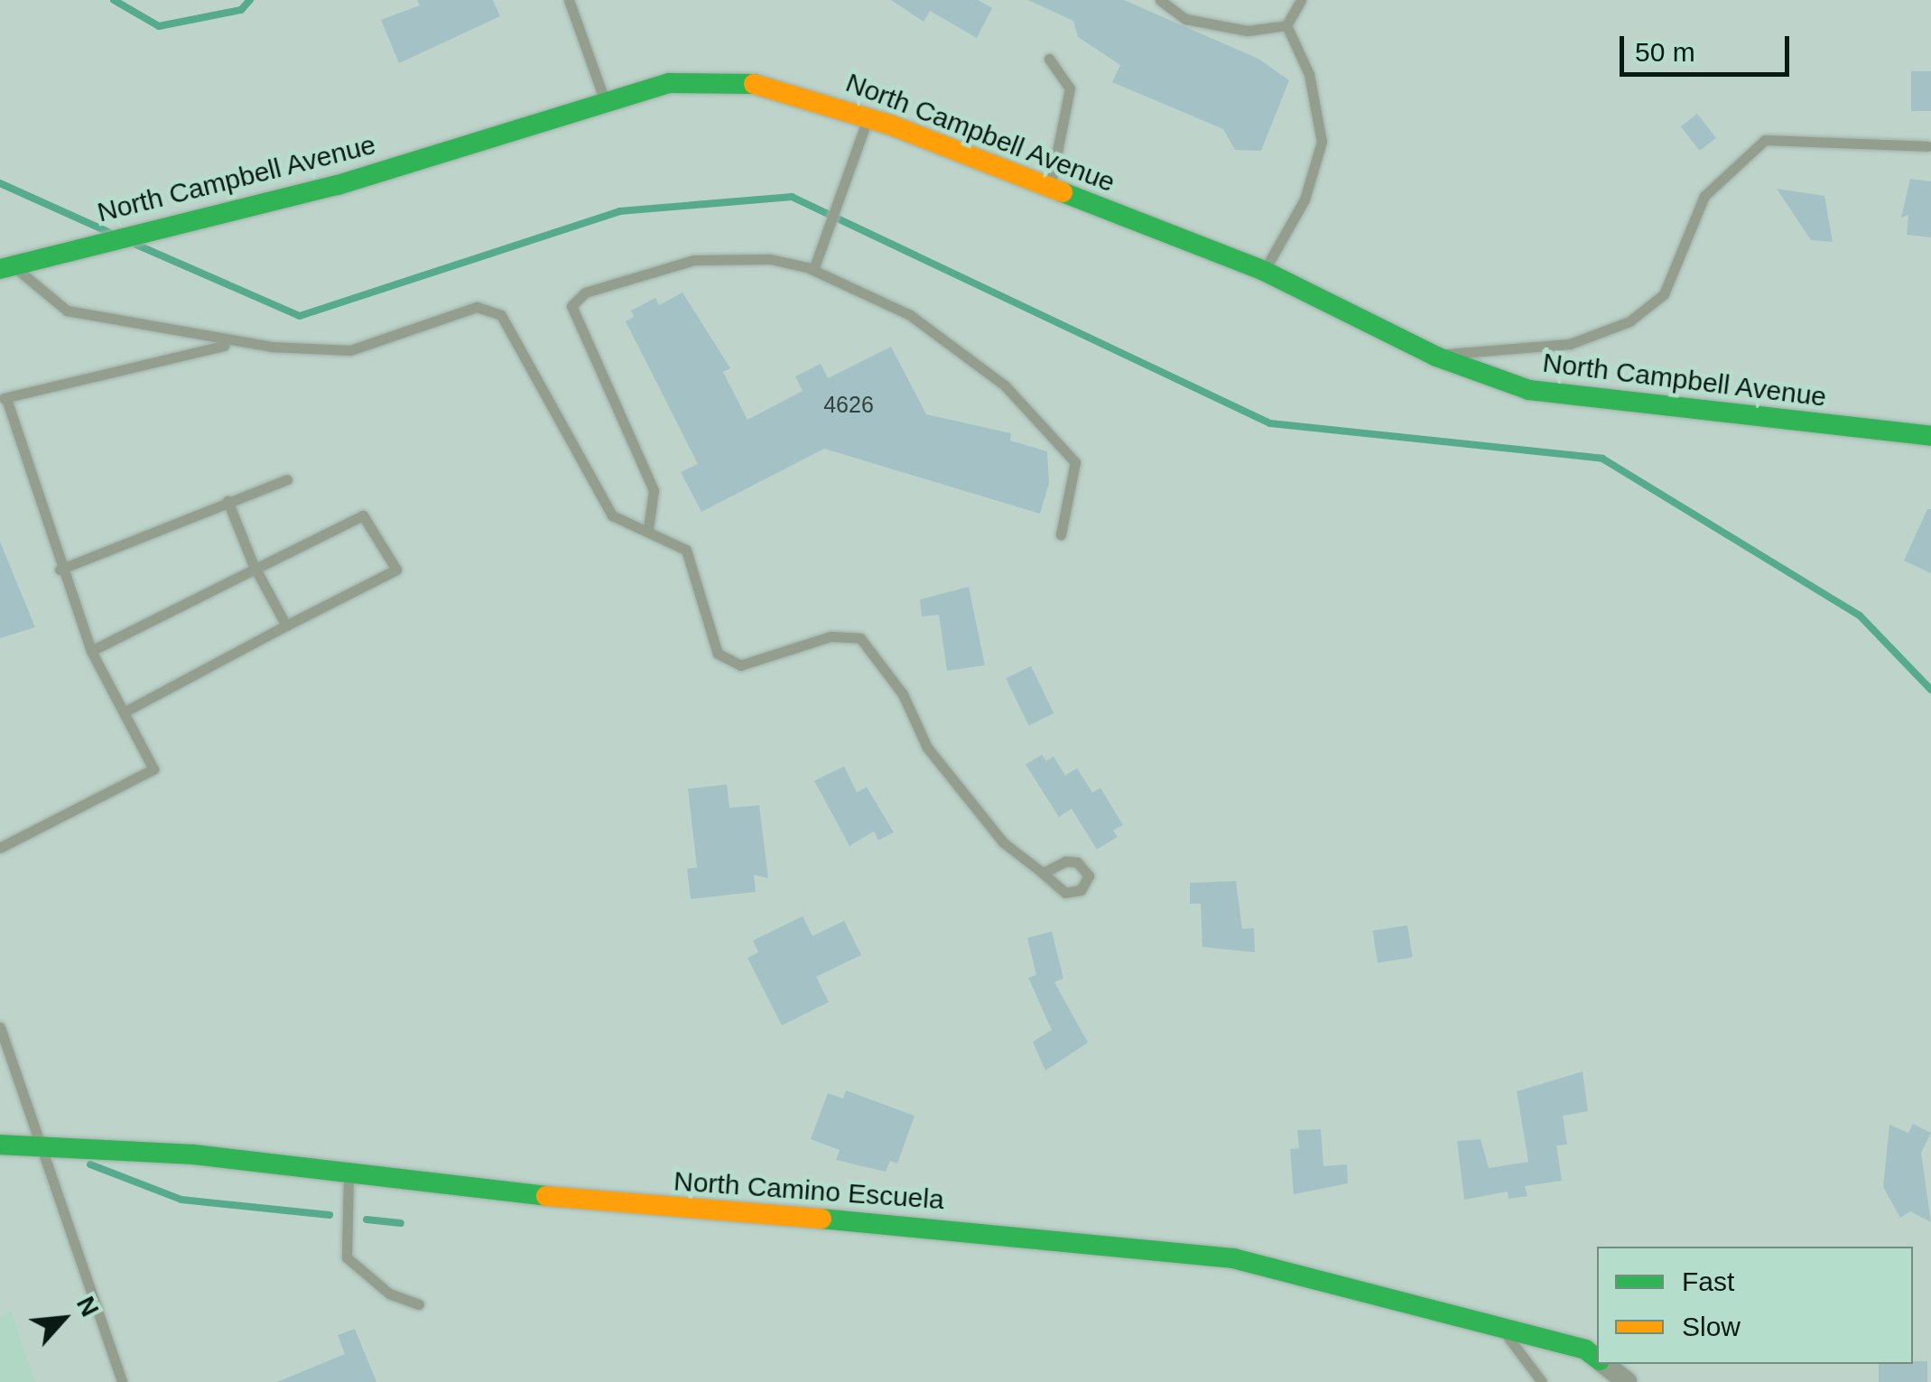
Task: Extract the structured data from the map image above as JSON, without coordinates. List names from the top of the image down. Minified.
{"streets":{"main road":["North Campbell Avenue","North Camino Escuela"]},"house_numbers":["4626"],"legend":["Fast","Slow"],"scale_bar":"50 m","north":"top right"}
